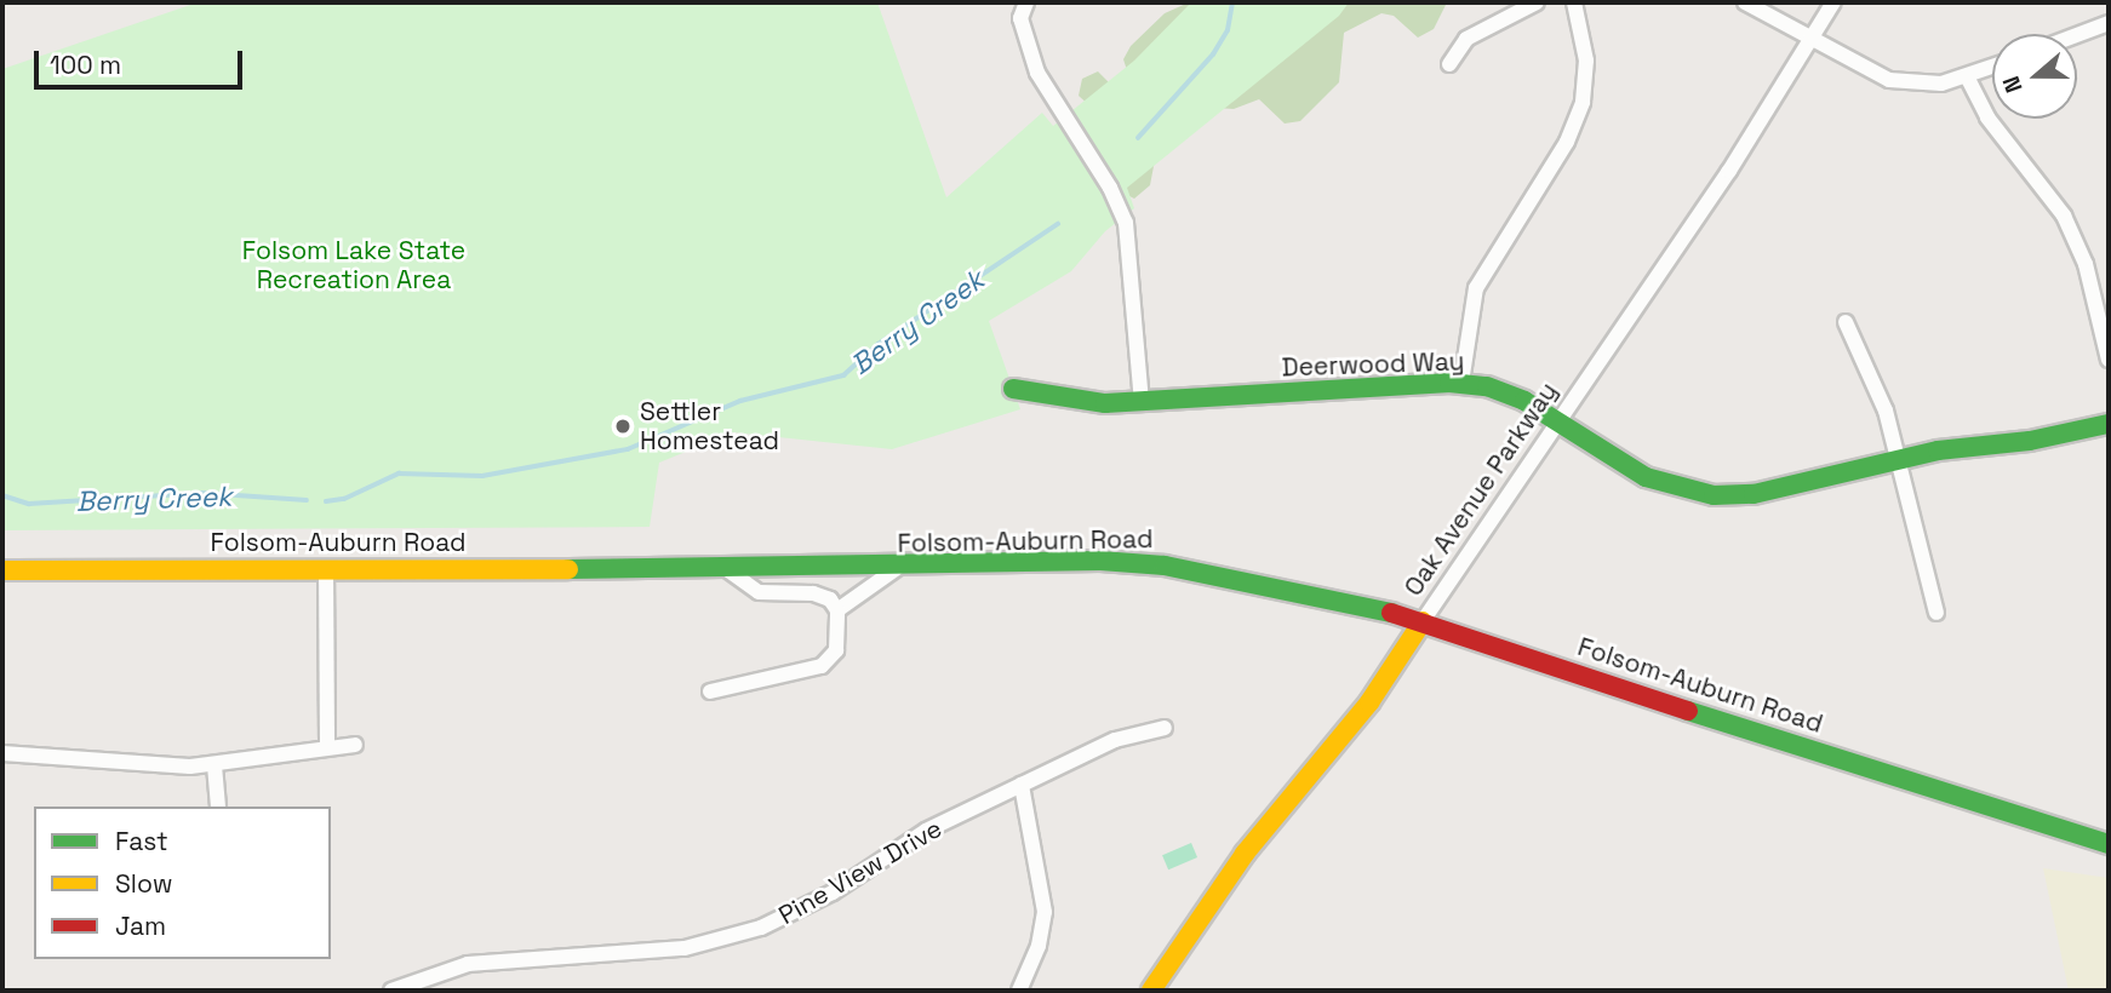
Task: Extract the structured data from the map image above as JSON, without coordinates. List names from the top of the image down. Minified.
{"streets":{"main road":["Deerwood Way","Oak Avenue Parkway","Folsom-Auburn Road"],"street":["Pine View Drive"]},"crossings":[["Deerwood Way","Oak Avenue Parkway"],["Oak Avenue Parkway","Folsom-Auburn Road"]],"water":["Berry Creek"],"parks":["Folsom Lake State Recreation Area"],"places":["Settler Homestead"],"legend":["Fast","Slow","Jam"],"scale_bar":"100 m","north":"left"}
